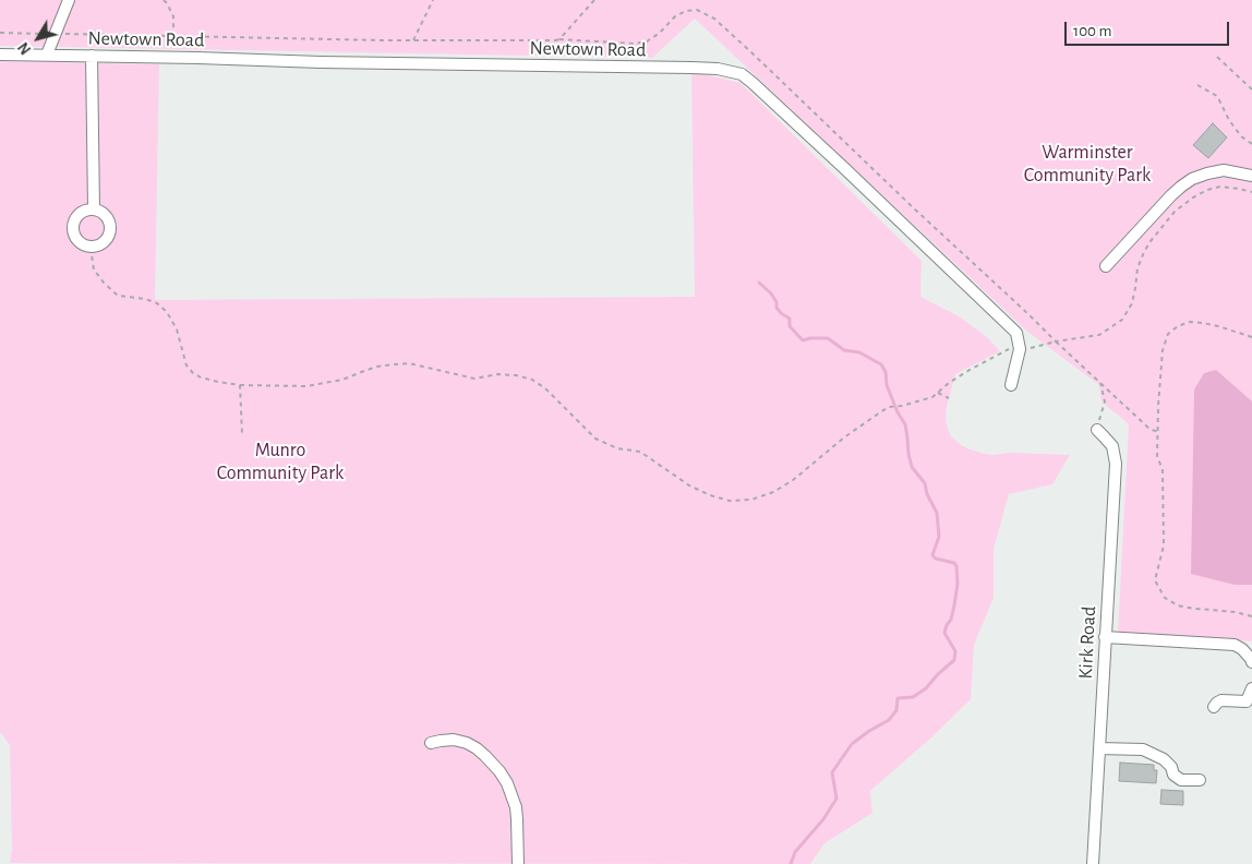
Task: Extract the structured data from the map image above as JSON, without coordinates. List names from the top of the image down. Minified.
{"streets":{"street":["Newtown Road","Kirk Road"]},"parks":["Warminster Community Park","Munro Community Park"],"scale_bar":"100 m","north":"bottom left"}
